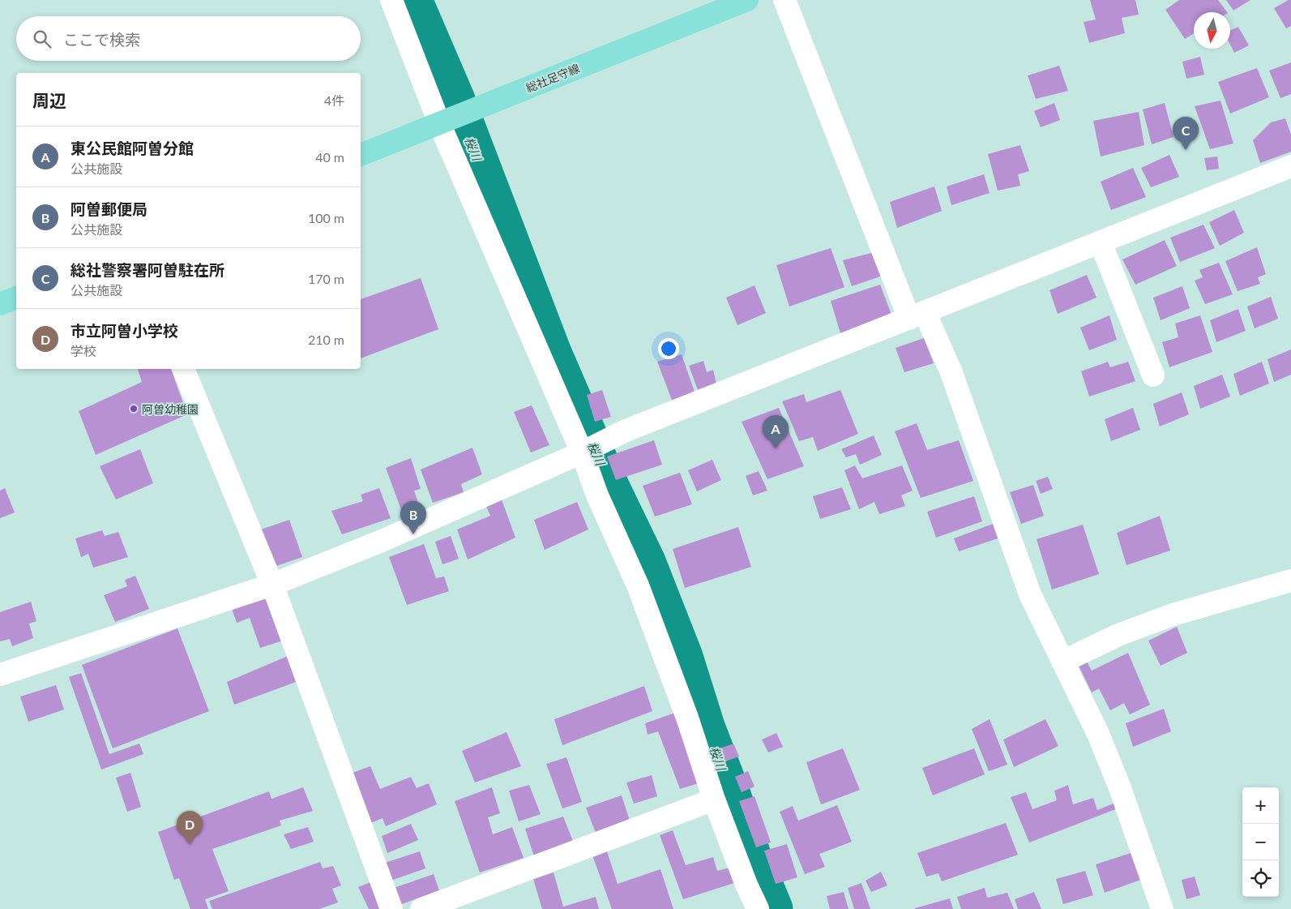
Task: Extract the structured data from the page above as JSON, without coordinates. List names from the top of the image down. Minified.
{"streets":{"main road":["総社足守線"]},"water":["桜川"],"places":["阿曽幼稚園"],"north":"bottom","page":{"search":"ここで検索","heading":["周辺","4件"],"pins":["C","A","B","D"],"list":[{"mark":"A","name":"東公民館阿曽分館","note":"公共施設","value":"40 m"},{"mark":"B","name":"阿曽郵便局","note":"公共施設","value":"100 m"},{"mark":"C","name":"総社警察署阿曽駐在所","note":"公共施設","value":"170 m"},{"mark":"D","name":"市立阿曽小学校","note":"学校","value":"210 m"}],"map_buttons":["+","−"]}}
